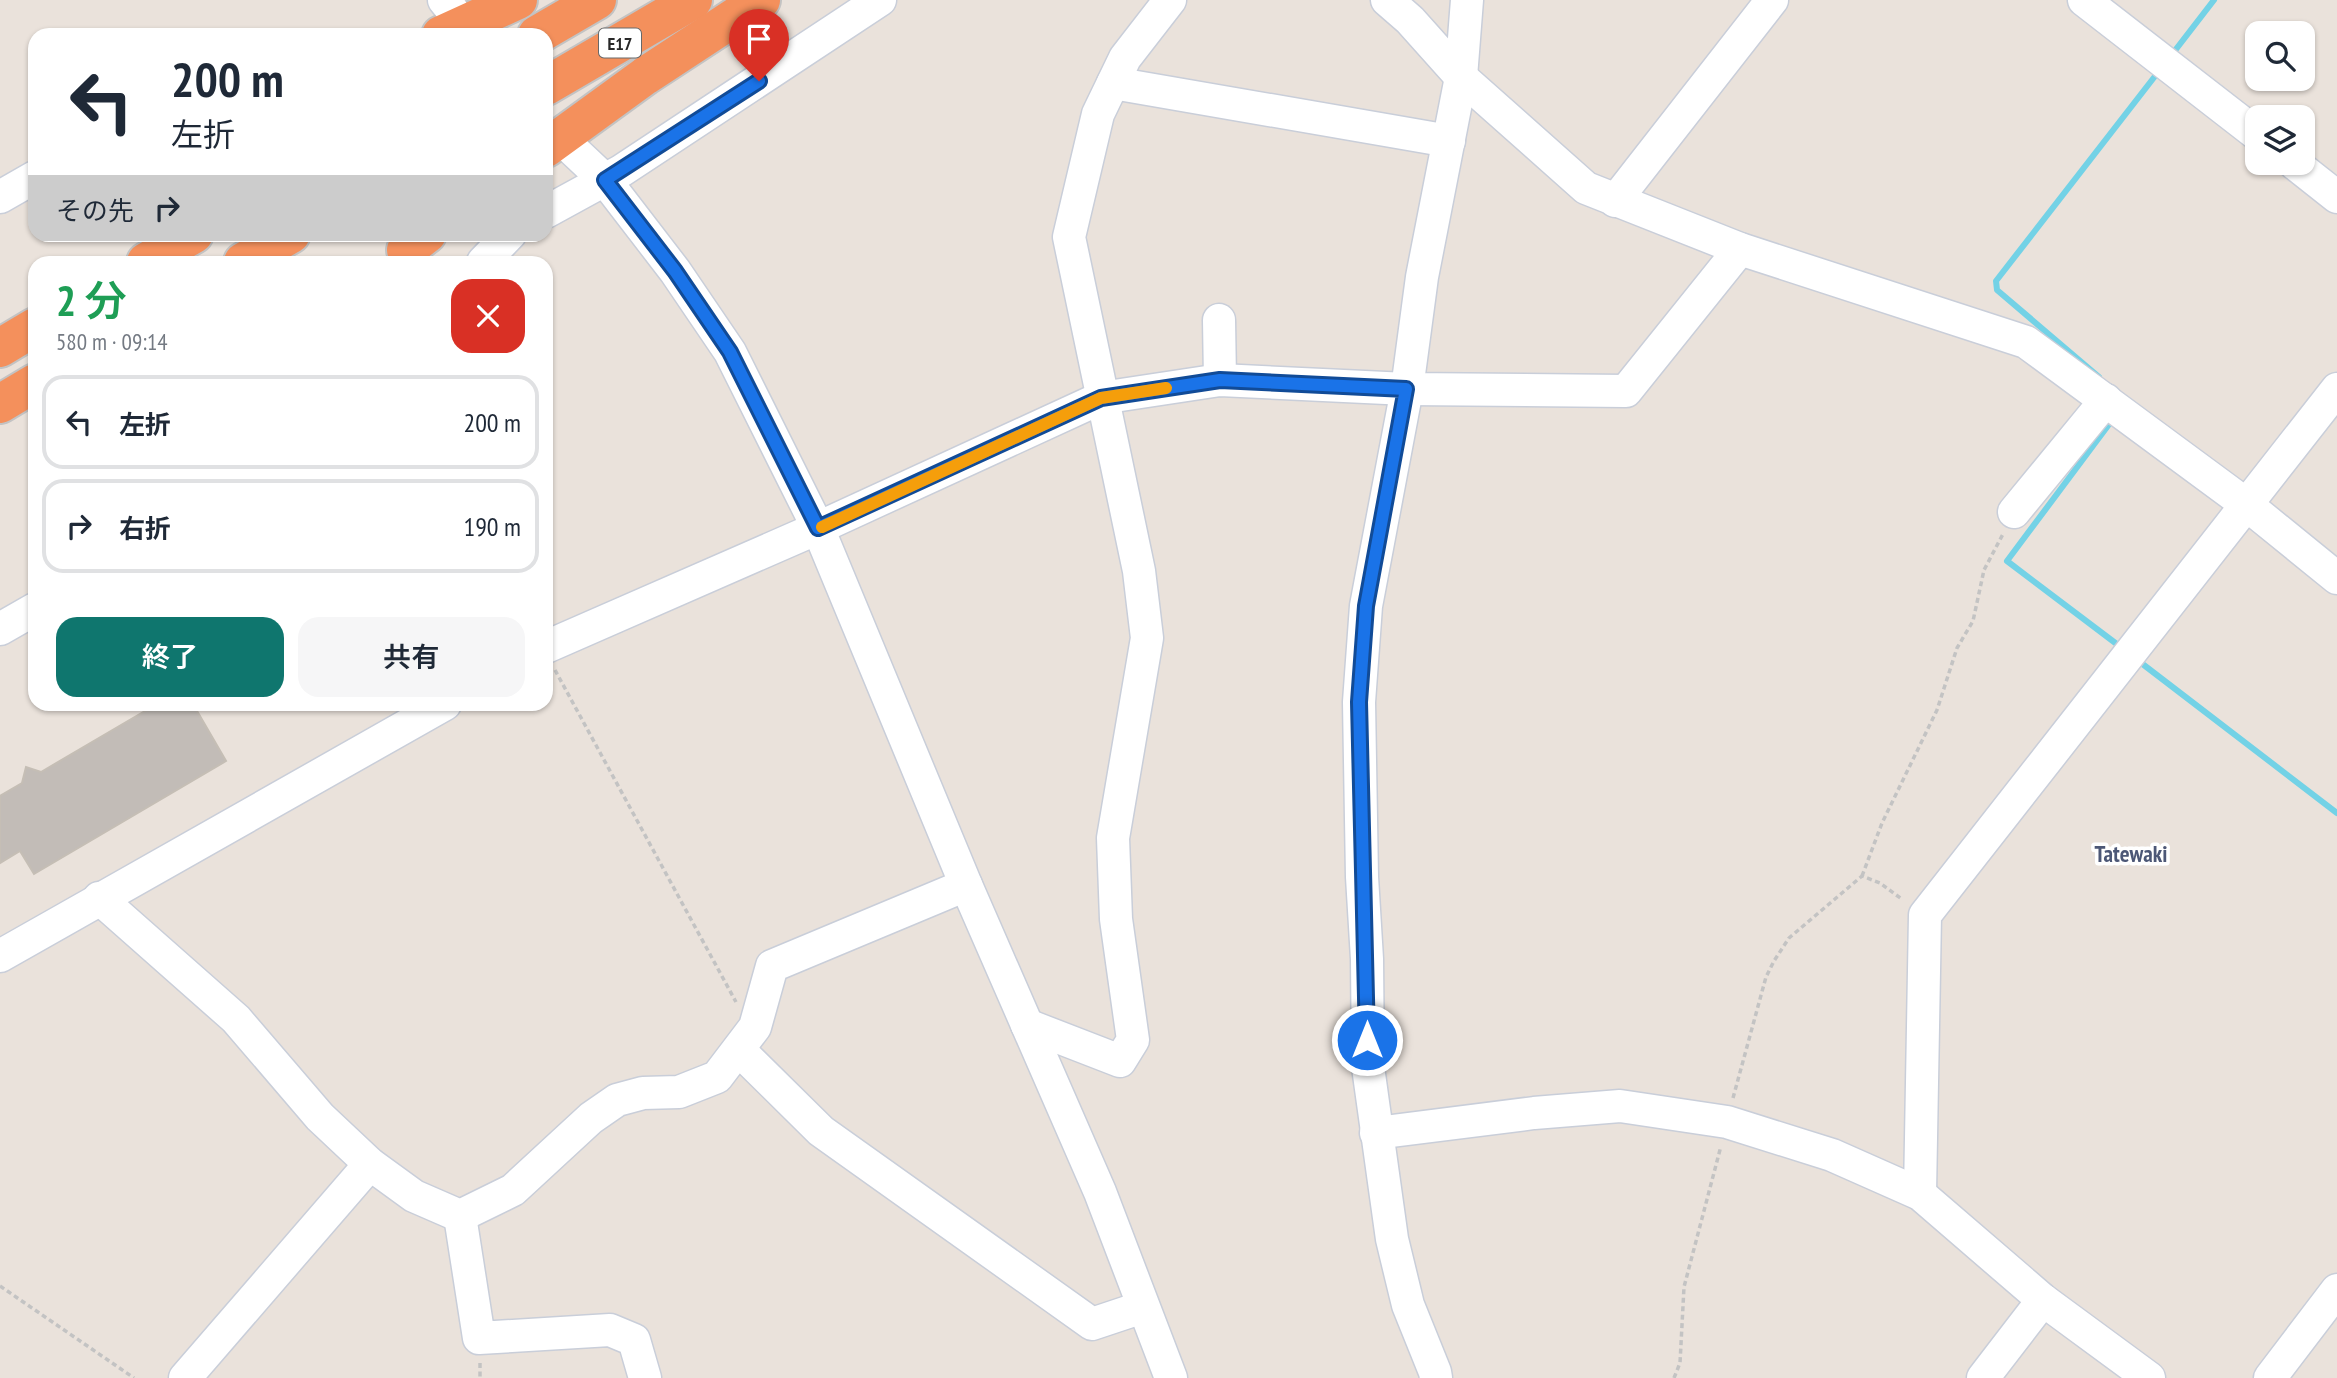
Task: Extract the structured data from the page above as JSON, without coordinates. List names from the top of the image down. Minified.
{"streets":{"highway":["E17"]},"districts":["Tatewaki"],"page":{"turn":["200 m","左折"],"then":"その先","heading":["2 分","580 m · 09:14"],"list":[{"name":"左折","value":"200 m"},{"name":"右折","value":"190 m"}],"buttons":["終了","共有"]}}
